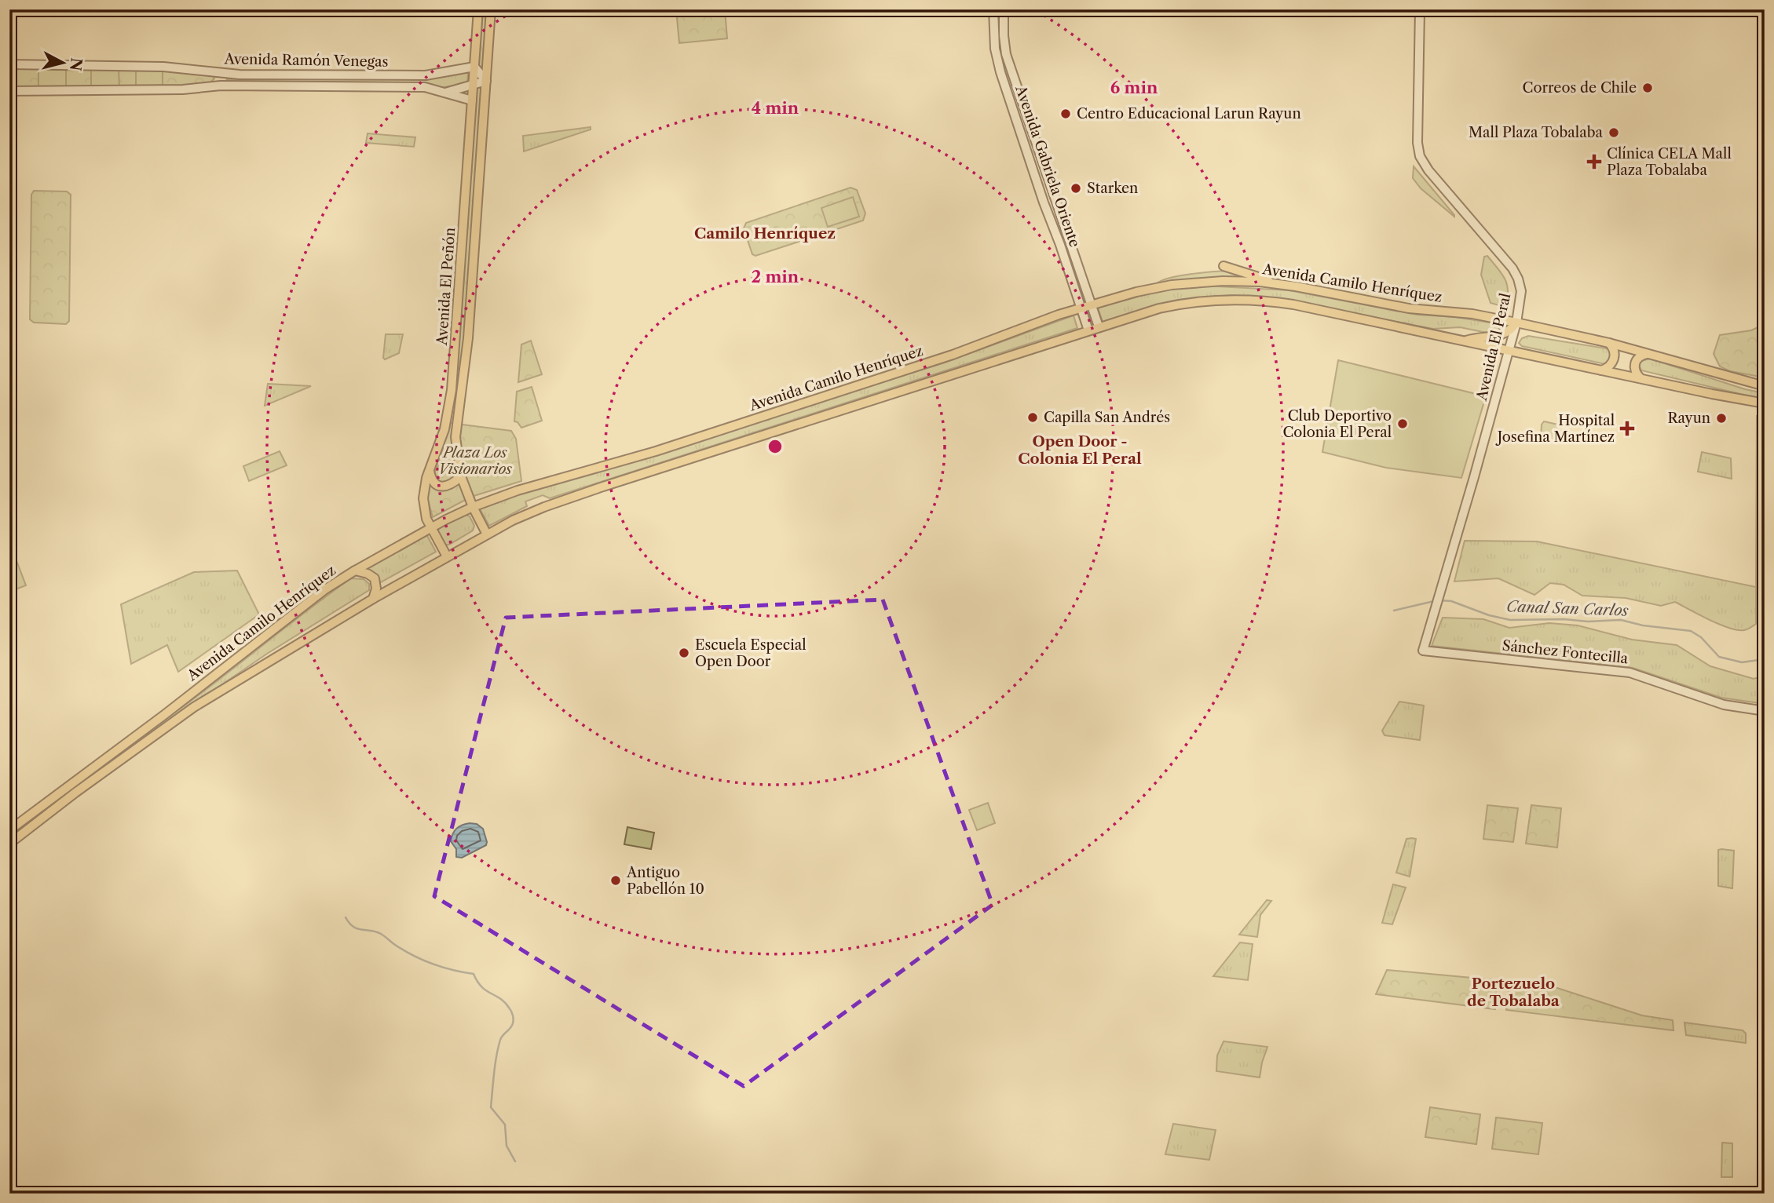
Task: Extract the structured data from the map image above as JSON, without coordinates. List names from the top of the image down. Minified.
{"streets":{"main road":["Avenida Camilo Henríquez","Avenida El Peñón"],"street":["Avenida Ramón Venegas","Avenida Gabriela Oriente","Avenida El Peral","Sánchez Fontecilla"]},"crossings":[["Avenida Ramón Venegas","Avenida El Peñón"],["Avenida Gabriela Oriente","Avenida Camilo Henríquez"],["Avenida Camilo Henríquez","Avenida El Peñón"],["Avenida Camilo Henríquez","Avenida El Peral"],["Avenida El Peral","Sánchez Fontecilla"]],"districts":["Camilo Henríquez","Open Door - Colonia El Peral","Portezuelo de Tobalaba"],"water":["Canal San Carlos"],"parks":["Plaza Los Visionarios"],"places":{"other":["Correos de Chile","Centro Educacional Larun Rayun","Mall Plaza Tobalaba","Starken","Capilla San Andrés","Rayun","Club Deportivo Colonia El Peral","Escuela Especial Open Door","Antiguo Pabellón 10"],"health":["Clínica CELA Mall Plaza Tobalaba","Hospital Josefina Martínez"]},"north":"right","rings":["6 min","4 min","2 min"]}
